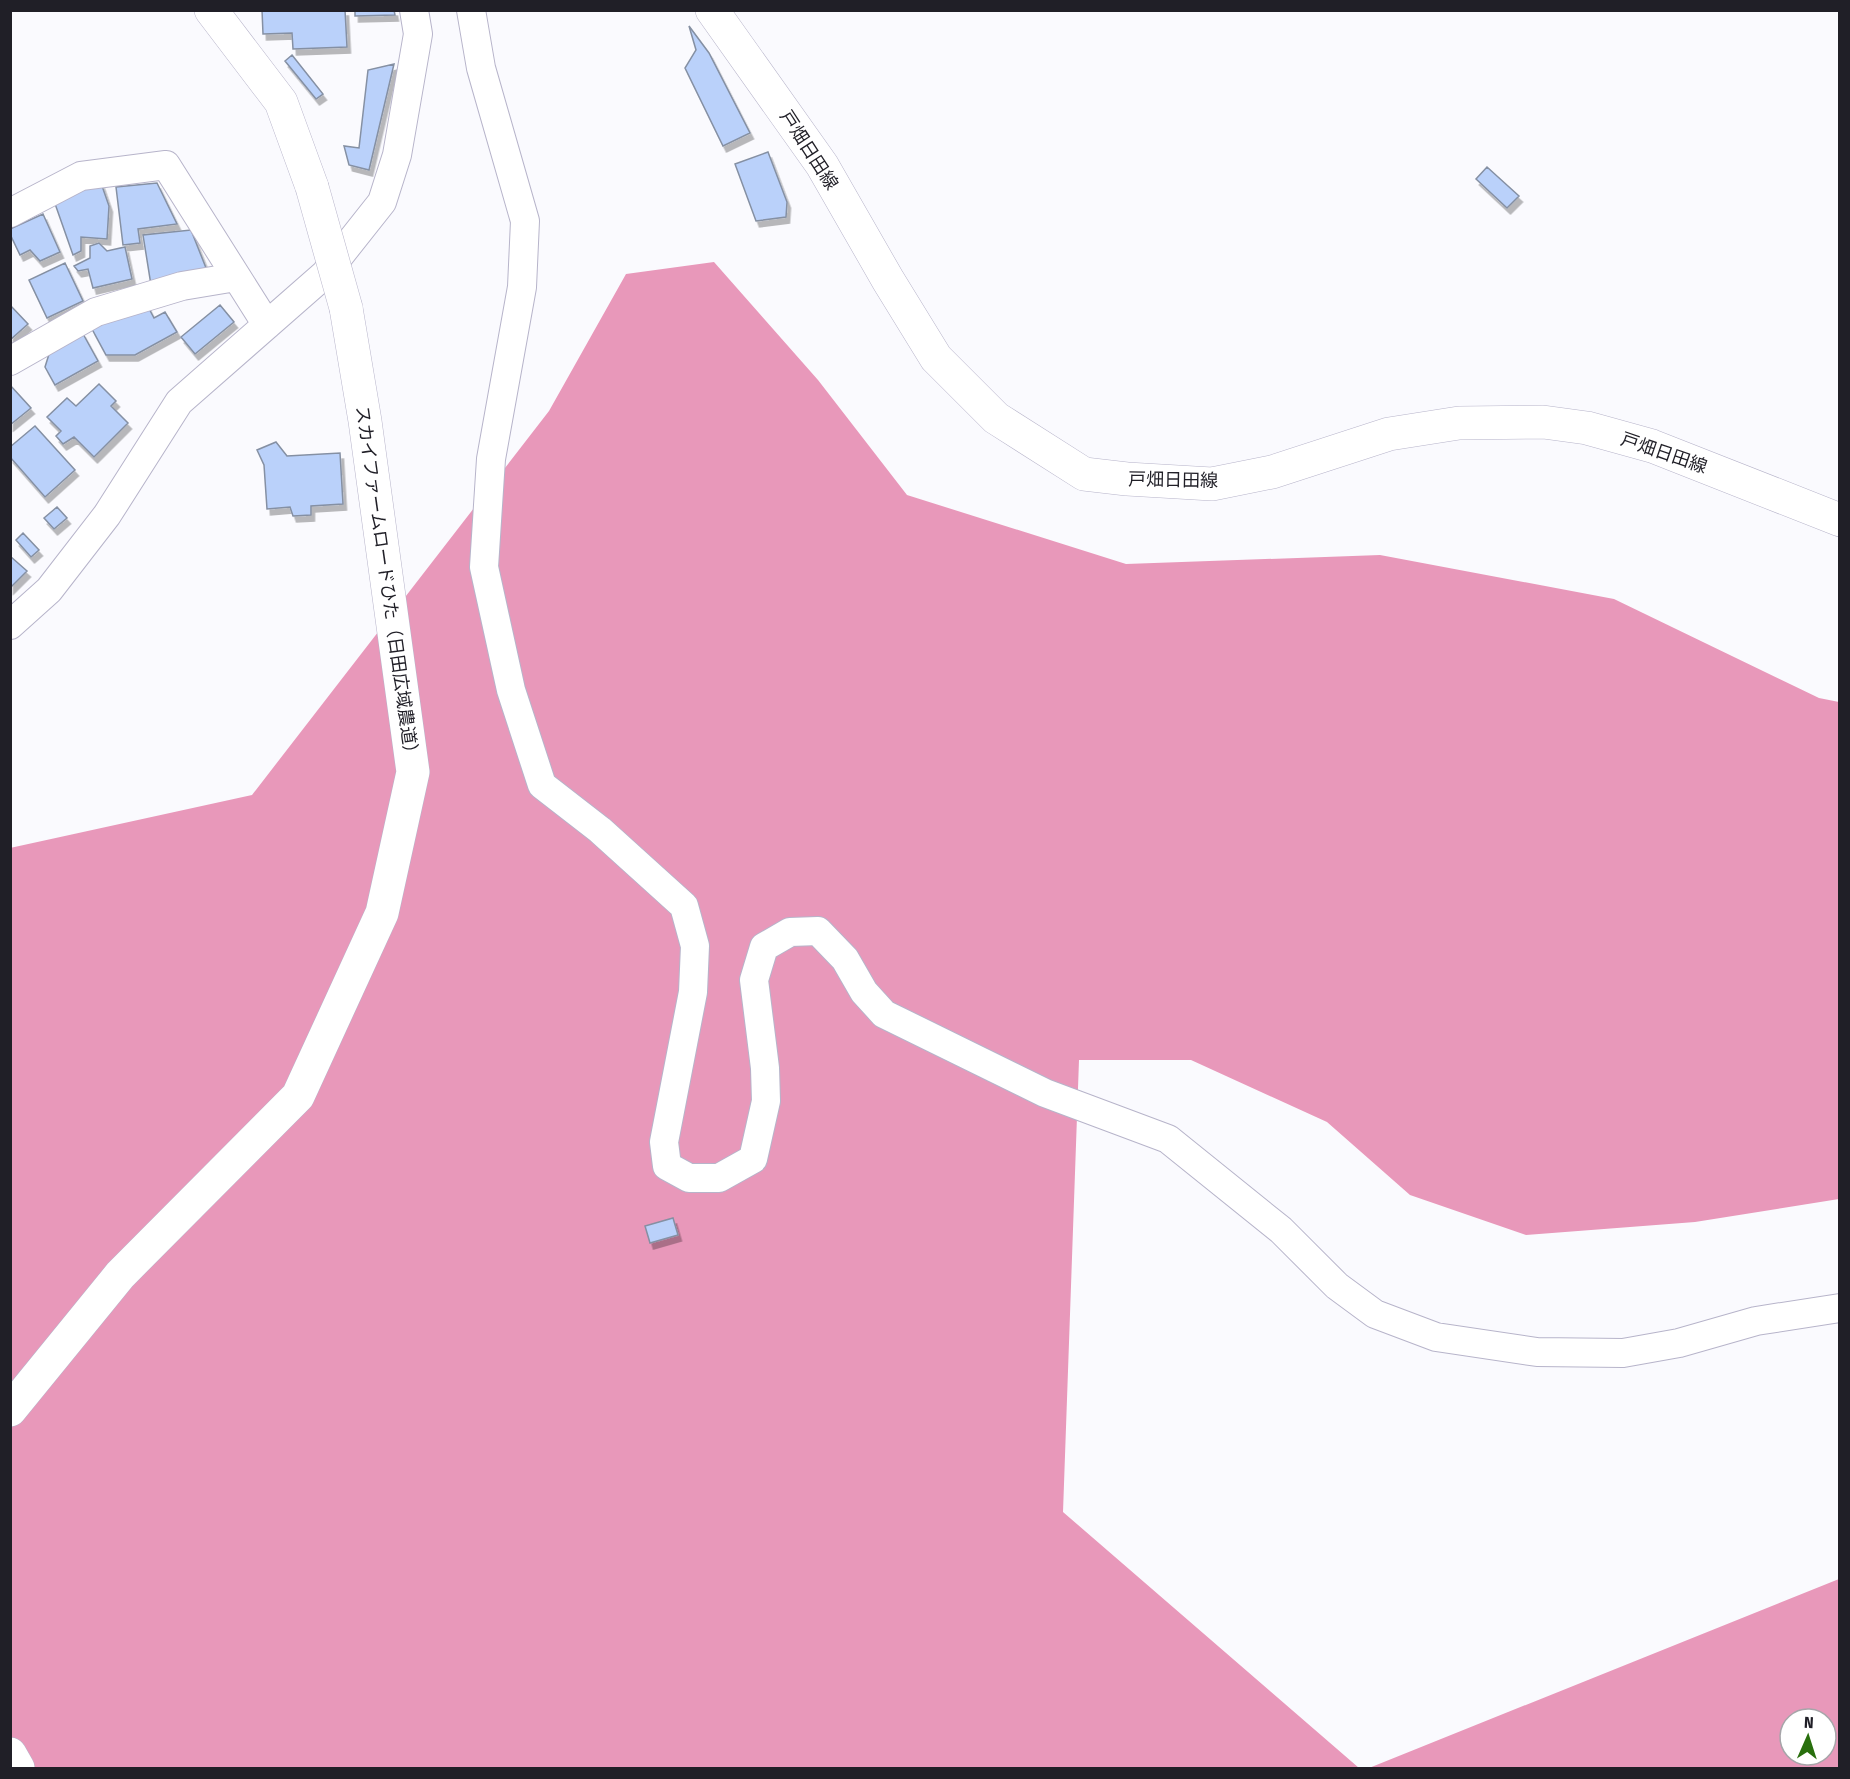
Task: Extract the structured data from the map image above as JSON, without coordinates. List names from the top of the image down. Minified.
{"streets":{"street":["戸畑日田線","スカイファームロードひた（日田広域農道）"]},"north":"top"}
